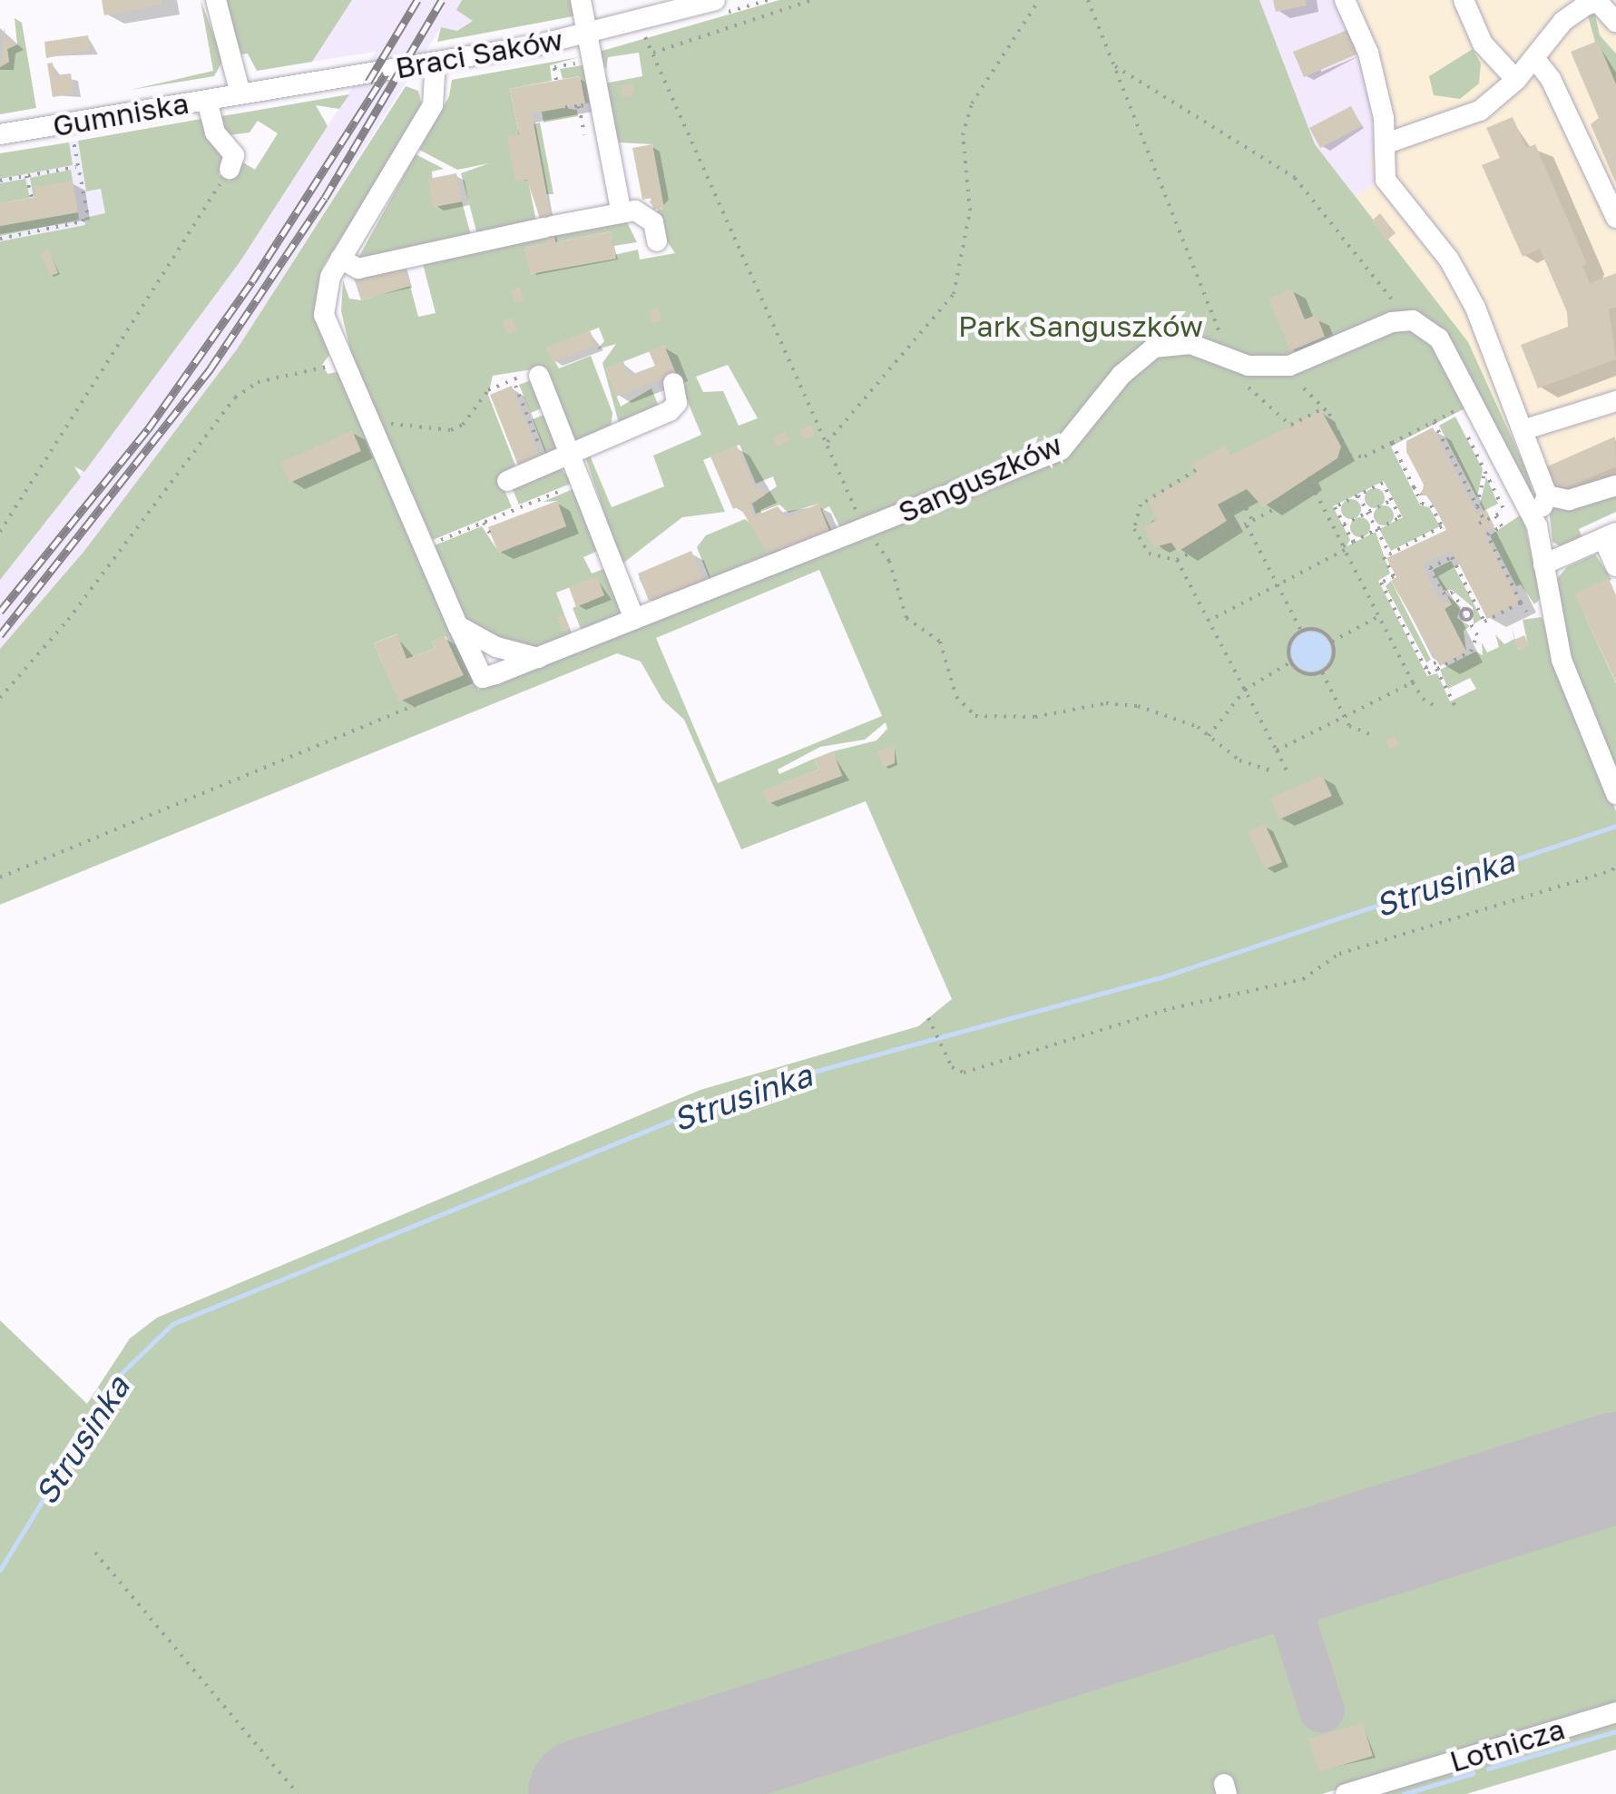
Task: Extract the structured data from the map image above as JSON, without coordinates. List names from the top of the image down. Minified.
{"streets":{"street":["Braci Saków","Gumniska","Sanguszków","Lotnicza"]},"crossings":[["Braci Saków","Gumniska"]],"water":["Strusinka"],"parks":["Park Sanguszków"]}
